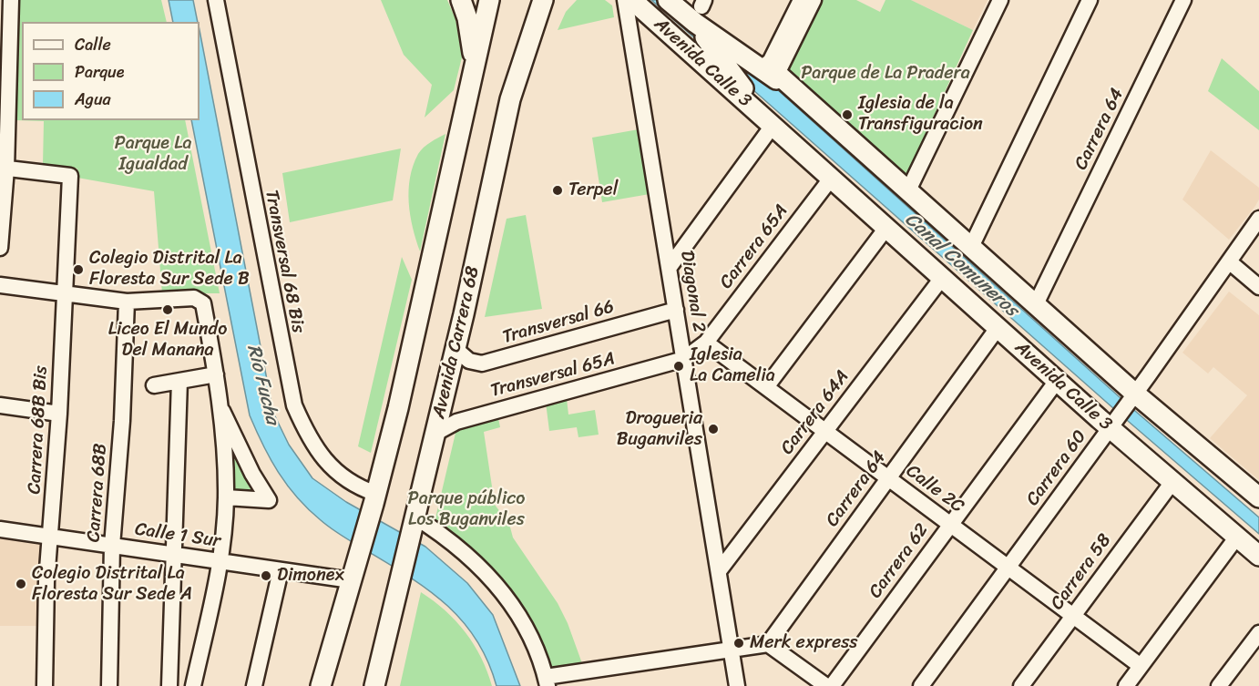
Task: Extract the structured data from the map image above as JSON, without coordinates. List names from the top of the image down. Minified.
{"streets":{"main road":["Avenida Calle 3","Avenida Carrera 68"],"street":["Carrera 64","Carrera 65A","Transversal 68 Bis","Diagonal 2","Transversal 66","Transversal 65A","Carrera 64A","Carrera 68B Bis","Carrera 60","Calle 2C","Carrera 68B","Calle 1 Sur","Carrera 62","Carrera 58"]},"crossings":[["Avenida Calle 3","Carrera 64"],["Avenida Calle 3","Carrera 65A"],["Avenida Calle 3","Carrera 64A"],["Avenida Calle 3","Carrera 60"],["Avenida Calle 3","Carrera 62"],["Avenida Calle 3","Carrera 58"],["Carrera 64","Calle 2C"],["Carrera 65A","Diagonal 2"],["Carrera 65A","Transversal 65A"],["Carrera 65A","Calle 2C"],["Diagonal 2","Transversal 66"],["Diagonal 2","Transversal 65A"],["Diagonal 2","Carrera 64A"],["Transversal 66","Avenida Carrera 68"],["Avenida Carrera 68","Transversal 65A"],["Carrera 64A","Calle 2C"],["Carrera 68B Bis","Calle 1 Sur"],["Carrera 60","Calle 2C"],["Calle 2C","Carrera 62"],["Calle 2C","Carrera 58"],["Carrera 68B","Calle 1 Sur"]],"water":["Canal Comuneros","Río Fucha"],"parks":["Parque de La Pradera","Parque La Igualdad","Parque público Los Buganviles"],"places":["Iglesia de la Transfiguracion","Terpel","Colegio Distrital La Floresta Sur Sede B","Liceo El Mundo Del Manana","Iglesia La Camelia","Drogueria Buganviles","Dimonex","Colegio Distrital La Floresta Sur Sede A","Merk express"],"legend":["Calle","Parque","Agua"]}
